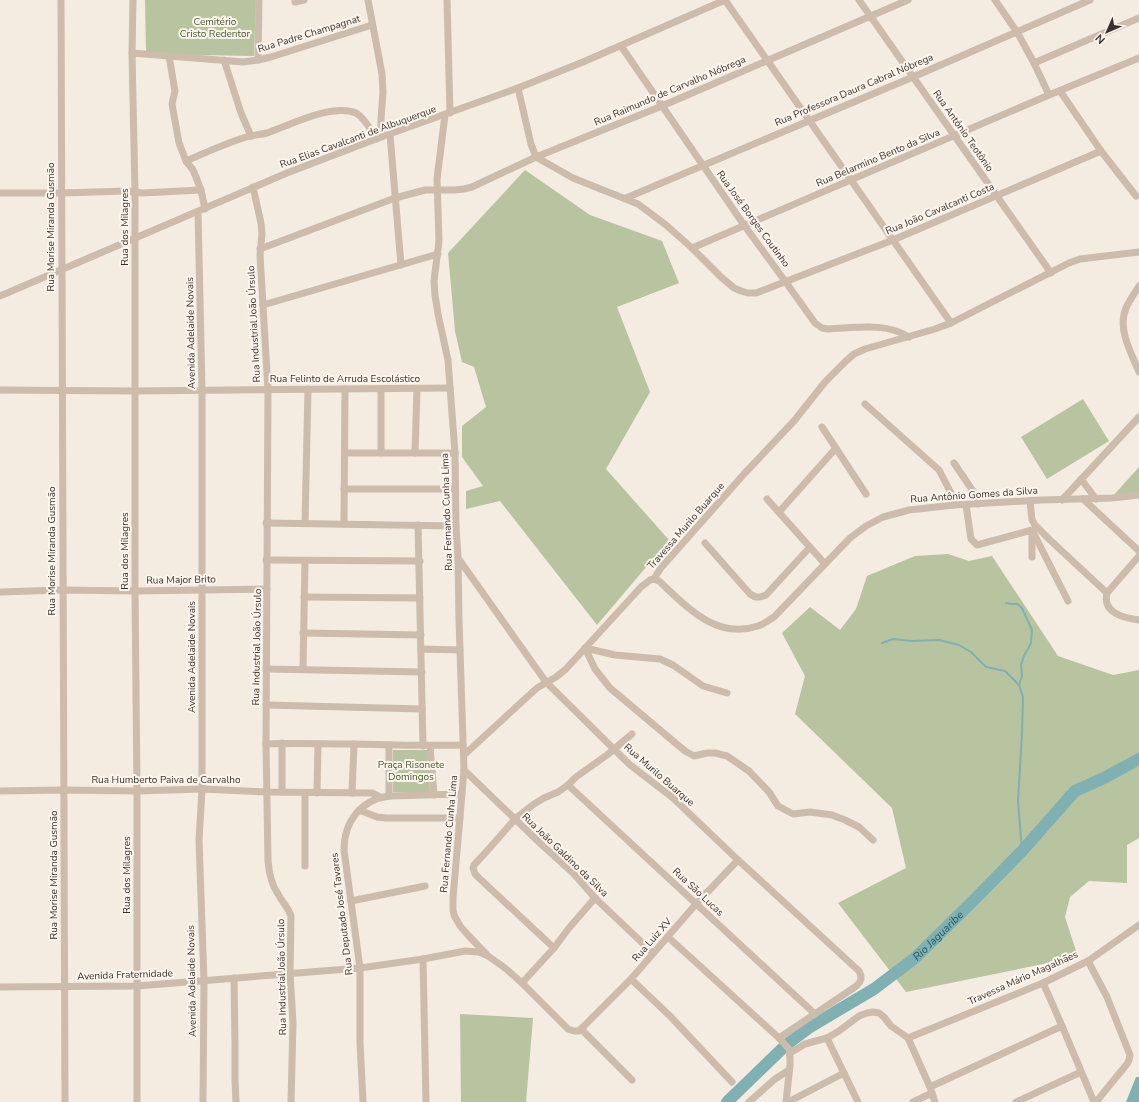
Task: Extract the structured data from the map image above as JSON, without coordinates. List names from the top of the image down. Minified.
{"streets":{"street":["Rua Padre Champagnat","Rua Professora Daura Cabral Nóbrega","Rua Raimundo de Carvalho Nóbrega","Rua Antônio Teotônio","Rua Elias Cavalcanti de Albuquerque","Rua Belarmino Bento da Silva","Rua João Cavalcanti Costa","Rua José Borges Coutinho","Rua Morise Miranda Gusmão","Rua dos Milagres","Rua Industrial João Úrsulo","Avenida Adelaide Novais","Rua Felinto de Arruda Escolástico","Rua Antônio Gomes da Silva","Rua Fernando Cunha Lima","Travessa Murilo Buarque","Rua Major Brito","Rua Murilo Buarque","Rua Humberto Paiva de Carvalho","Rua João Galdino da Silva","Rua São Lucas","Rua Deputado José Tavares","Rua Luiz XV","Avenida Fraternidade","Travessa Mário Magalhães"]},"crossings":[["Rua Padre Champagnat","Rua dos Milagres"],["Rua Padre Champagnat","Avenida Adelaide Novais"],["Rua Professora Daura Cabral Nóbrega","Rua Antônio Teotônio"],["Rua Professora Daura Cabral Nóbrega","Rua João Cavalcanti Costa"],["Rua Professora Daura Cabral Nóbrega","Rua José Borges Coutinho"],["Rua Raimundo de Carvalho Nóbrega","Rua Antônio Teotônio"],["Rua Raimundo de Carvalho Nóbrega","Rua João Cavalcanti Costa"],["Rua Raimundo de Carvalho Nóbrega","Rua José Borges Coutinho"],["Rua Raimundo de Carvalho Nóbrega","Rua Industrial João Úrsulo"],["Rua Raimundo de Carvalho Nóbrega","Rua Fernando Cunha Lima"],["Rua Antônio Teotônio","Rua Belarmino Bento da Silva"],["Rua Antônio Teotônio","Rua João Cavalcanti Costa"],["Rua Antônio Teotônio","Travessa Murilo Buarque"],["Rua Elias Cavalcanti de Albuquerque","Rua José Borges Coutinho"],["Rua Elias Cavalcanti de Albuquerque","Rua Morise Miranda Gusmão"],["Rua Elias Cavalcanti de Albuquerque","Rua dos Milagres"],["Rua Elias Cavalcanti de Albuquerque","Rua Industrial João Úrsulo"],["Rua Elias Cavalcanti de Albuquerque","Avenida Adelaide Novais"],["Rua Elias Cavalcanti de Albuquerque","Rua Fernando Cunha Lima"],["Rua Belarmino Bento da Silva","Rua João Cavalcanti Costa"],["Rua Belarmino Bento da Silva","Rua José Borges Coutinho"],["Rua João Cavalcanti Costa","Rua José Borges Coutinho"],["Rua José Borges Coutinho","Travessa Murilo Buarque"],["Rua Morise Miranda Gusmão","Rua Felinto de Arruda Escolástico"],["Rua Morise Miranda Gusmão","Rua Major Brito"],["Rua Morise Miranda Gusmão","Rua Humberto Paiva de Carvalho"],["Rua Morise Miranda Gusmão","Avenida Fraternidade"],["Rua dos Milagres","Rua Felinto de Arruda Escolástico"],["Rua dos Milagres","Rua Major Brito"],["Rua dos Milagres","Rua Humberto Paiva de Carvalho"],["Rua dos Milagres","Avenida Fraternidade"],["Rua Industrial João Úrsulo","Rua Felinto de Arruda Escolástico"],["Rua Industrial João Úrsulo","Rua Major Brito"],["Rua Industrial João Úrsulo","Rua Humberto Paiva de Carvalho"],["Rua Industrial João Úrsulo","Avenida Fraternidade"],["Avenida Adelaide Novais","Rua Felinto de Arruda Escolástico"],["Avenida Adelaide Novais","Rua Major Brito"],["Avenida Adelaide Novais","Rua Humberto Paiva de Carvalho"],["Avenida Adelaide Novais","Avenida Fraternidade"],["Rua Felinto de Arruda Escolástico","Rua Fernando Cunha Lima"],["Rua Antônio Gomes da Silva","Travessa Murilo Buarque"],["Rua Fernando Cunha Lima","Travessa Murilo Buarque"],["Rua Fernando Cunha Lima","Rua Murilo Buarque"],["Rua Fernando Cunha Lima","Rua João Galdino da Silva"],["Rua Fernando Cunha Lima","Avenida Fraternidade"],["Travessa Murilo Buarque","Rua Murilo Buarque"],["Rua Murilo Buarque","Rua São Lucas"],["Rua Murilo Buarque","Rua Luiz XV"],["Rua Humberto Paiva de Carvalho","Rua Deputado José Tavares"],["Rua João Galdino da Silva","Rua Luiz XV"],["Rua São Lucas","Rua Luiz XV"],["Rua Deputado José Tavares","Avenida Fraternidade"]],"water":["Rio Jaguaribe"],"parks":["Cemitério Cristo Redentor","Praça Risonete Domingos"],"north":"bottom left"}
